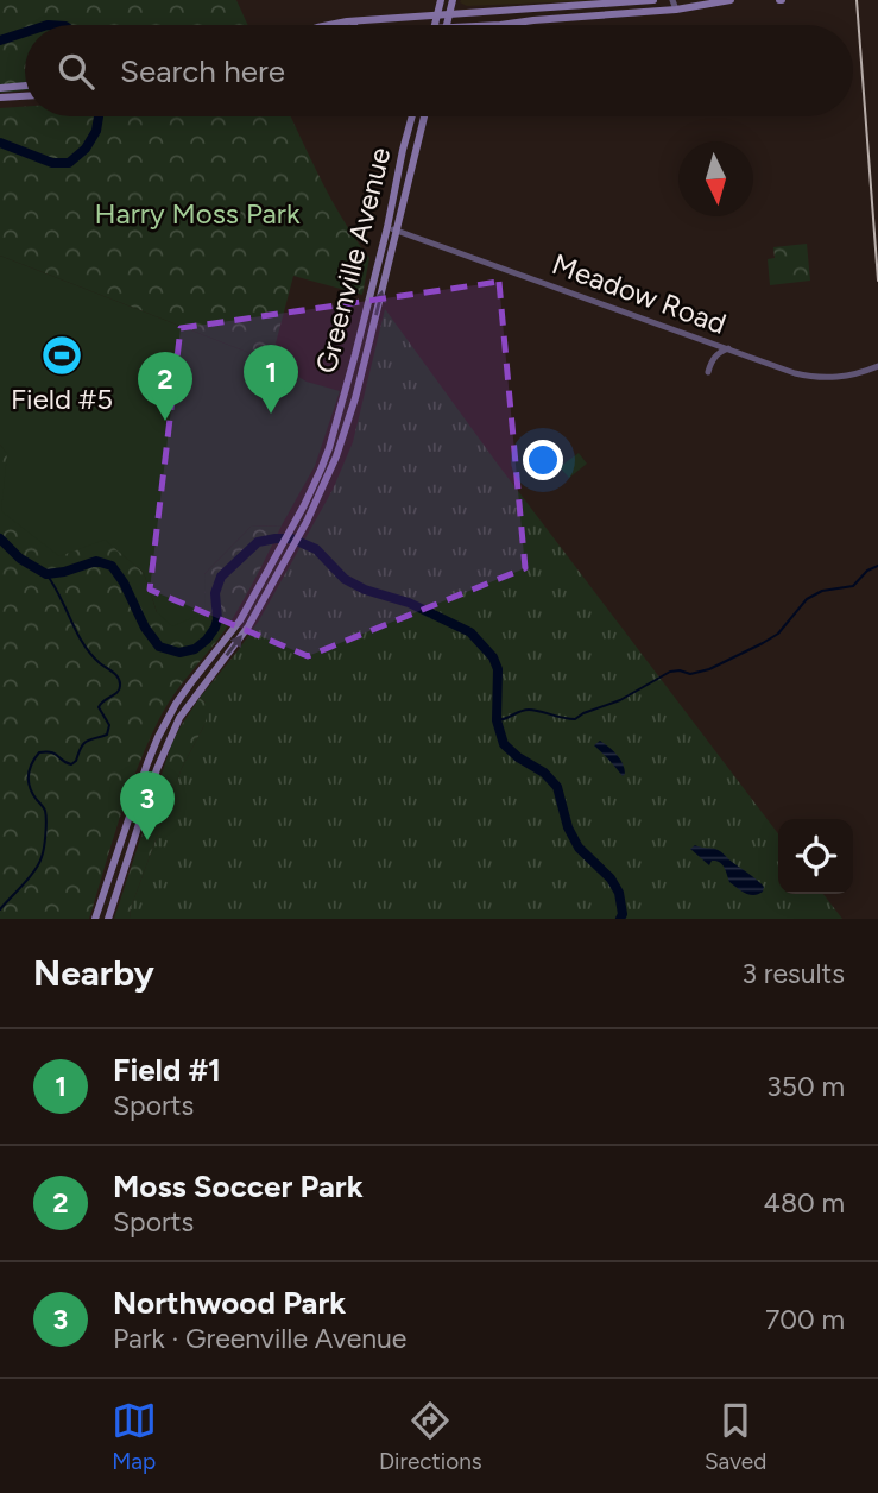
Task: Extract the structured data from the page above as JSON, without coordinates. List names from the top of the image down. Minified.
{"streets":{"main road":["Greenville Avenue"],"street":["Meadow Road"]},"crossings":[["Greenville Avenue","Meadow Road"]],"parks":["Harry Moss Park"],"places":{"sports":["Field #5"]},"north":"bottom","page":{"search":"Search here","pins":["1","2","3"],"heading":["Nearby","3 results"],"list":[{"mark":"1","name":"Field #1","note":"Sports","value":"350 m"},{"mark":"2","name":"Moss Soccer Park","note":"Sports","value":"480 m"},{"mark":"3","name":"Northwood Park","note":"Park · Greenville Avenue","value":"700 m"}],"nav":["Map","Directions","Saved"]}}
